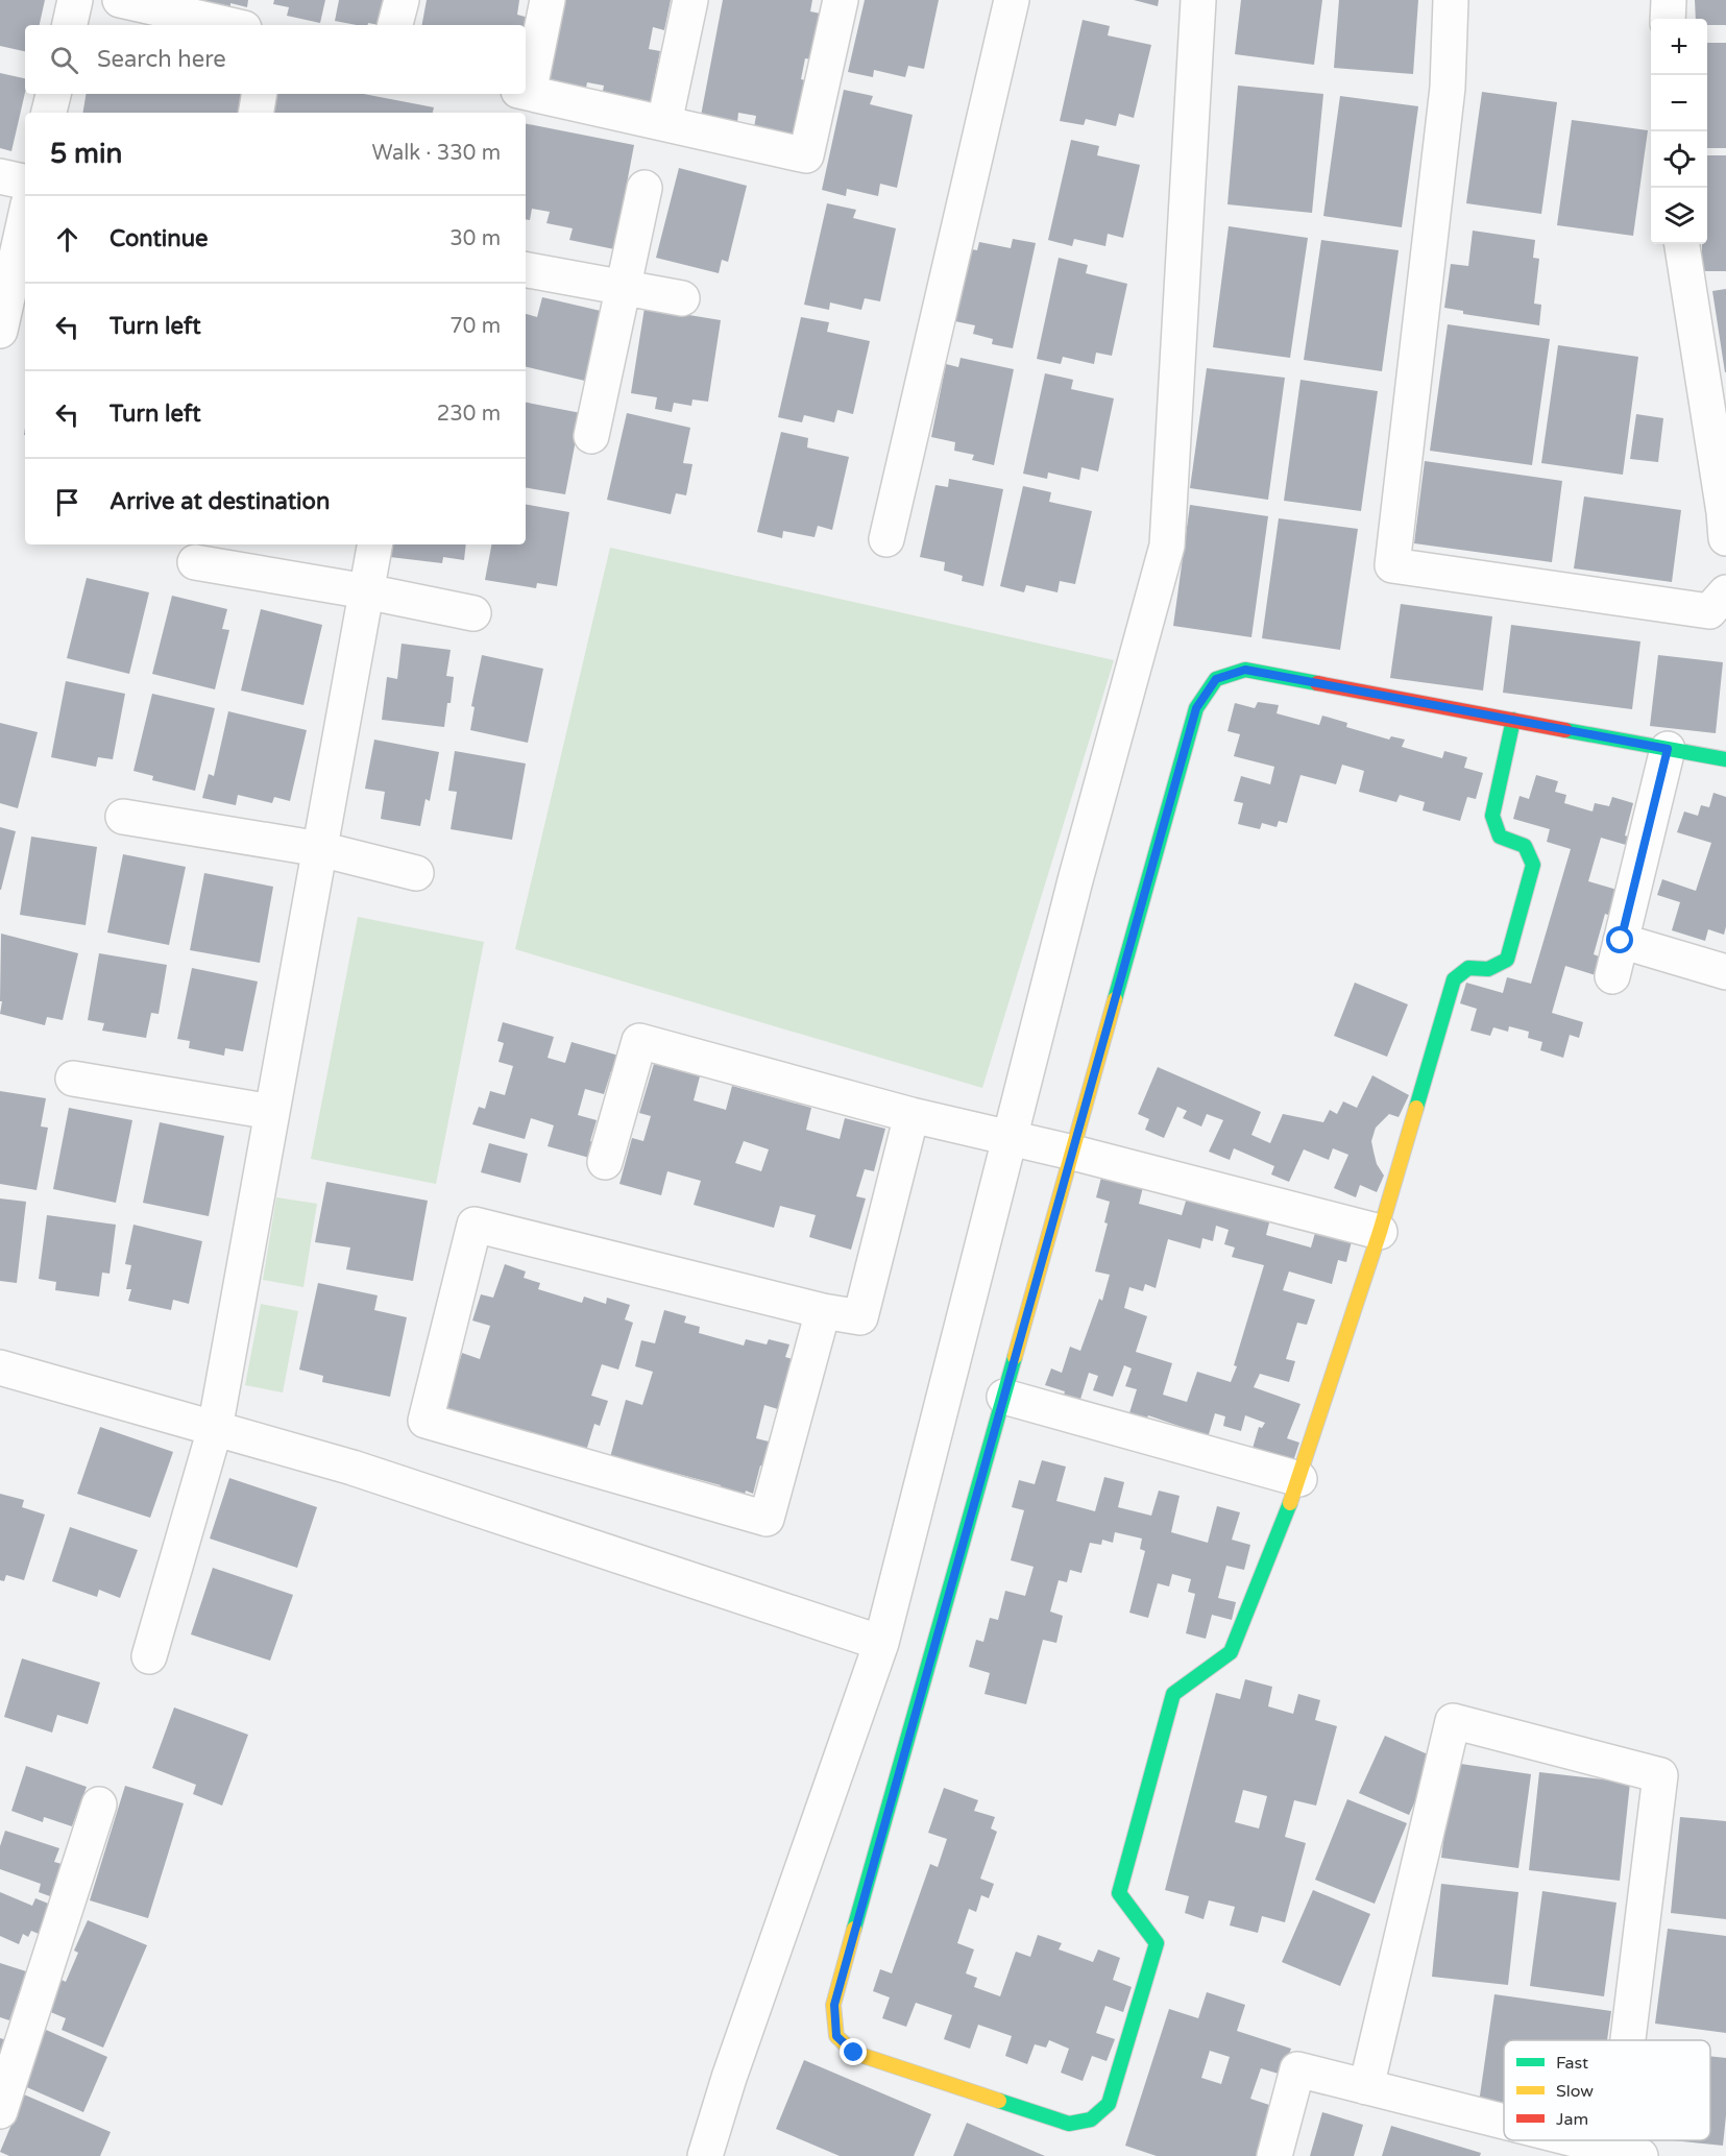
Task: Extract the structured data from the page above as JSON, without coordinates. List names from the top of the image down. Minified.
{"legend":["Fast","Slow","Jam"],"page":{"map_buttons":["+","−"],"search":"Search here","heading":["5 min","Walk · 330 m"],"list":[["Continue","30 m"],["Turn left","70 m"],["Turn left","230 m"],"Arrive at destination"]}}
